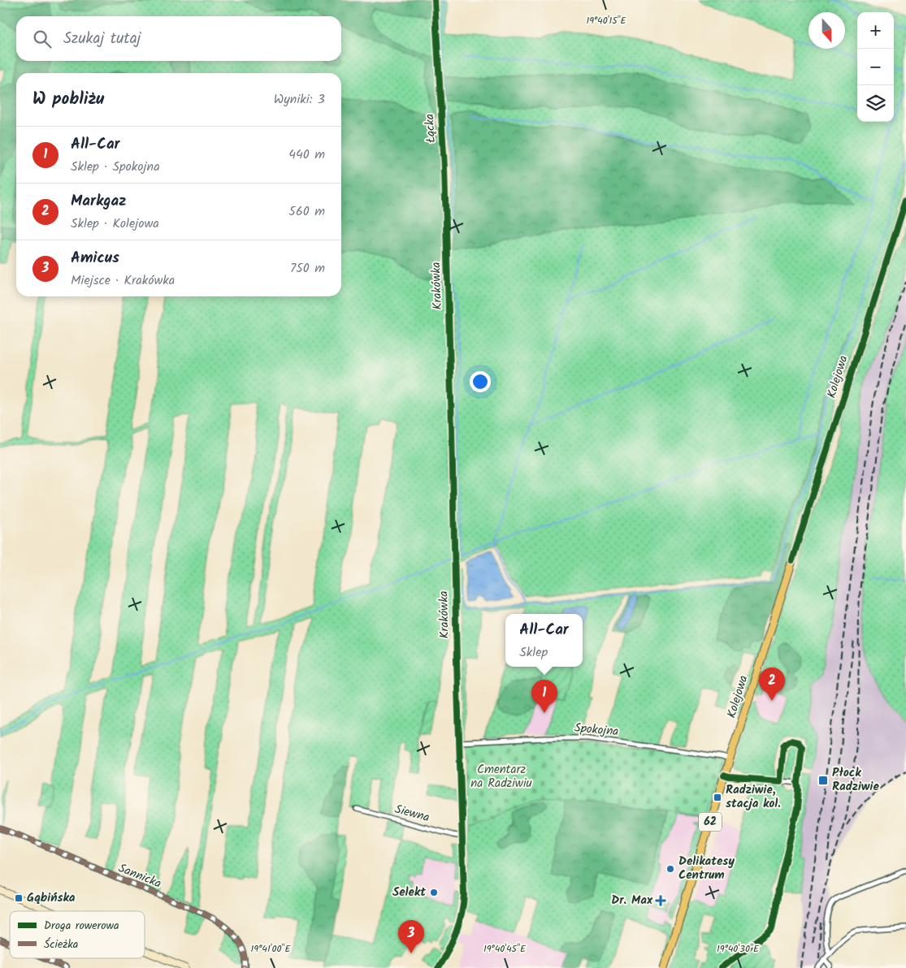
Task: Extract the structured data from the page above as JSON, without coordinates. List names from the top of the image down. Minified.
{"streets":{"main road":["Kolejowa","62"],"street":["Łącka","Krakówka","Spokojna","Siewna","Sannicka"]},"crossings":[["Łącka","Krakówka"],["Krakówka","Spokojna"],["Krakówka","Siewna"],["Kolejowa","Spokojna"]],"parks":["Cmentarz na Radziwiu"],"places":{"transit":["Płock Radziwie","Radziwie, stacja kol.","Gąbińska"],"other":["Delikatesy Centrum","Selekt"],"health":["Dr. Max"]},"legend":["Droga rowerowa","Ścieżka"],"north":"bottom","page":{"map_buttons":["+","−"],"search":"Szukaj tutaj","heading":["W pobliżu","Wyniki: 3"],"list":[{"mark":"1","name":"All-Car","note":"Sklep · Spokojna","value":"440 m"},{"mark":"2","name":"Markgaz","note":"Sklep · Kolejowa","value":"560 m"},{"mark":"3","name":"Amicus","note":"Miejsce · Krakówka","value":"750 m"}],"popup":["All-Car","Sklep"],"pins":["2","1","3"]},"coordinates":["19°40'15\"E","19°41'00\"E","19°40'45\"E","19°40'30\"E"]}
